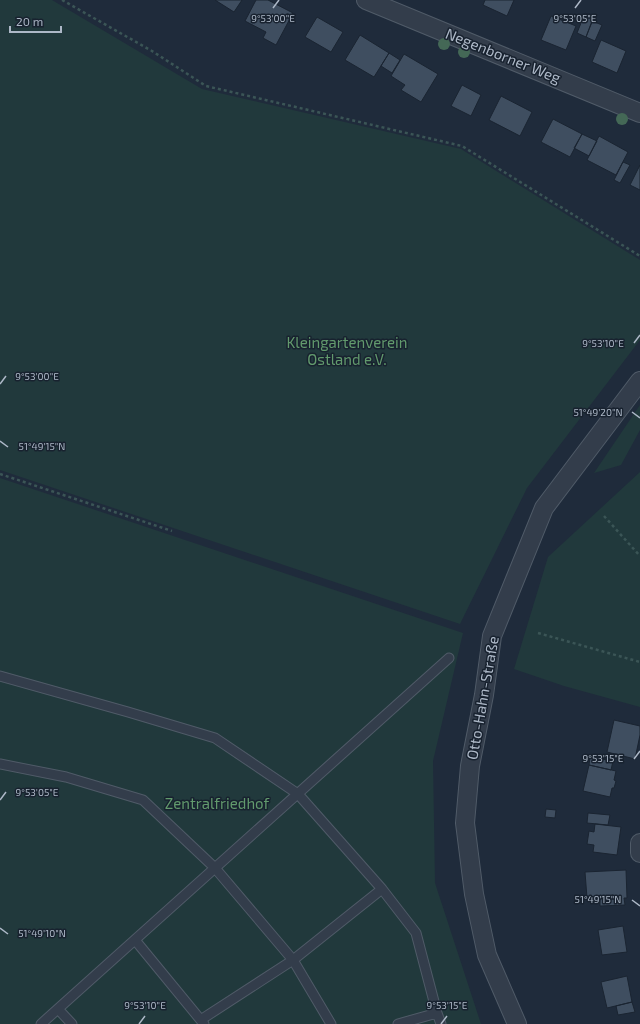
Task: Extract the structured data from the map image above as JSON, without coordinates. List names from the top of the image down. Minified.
{"streets":{"street":["Negenborner Weg","Otto-Hahn-Straße"]},"parks":["Kleingartenverein Ostland e.V.","Zentralfriedhof"],"scale_bar":"20 m","coordinates":["9°53'00\"E","9°53'05\"E","9°53'10\"E","51°49'20\"N","51°49'15\"N","9°53'15\"E","51°49'10\"N"]}
